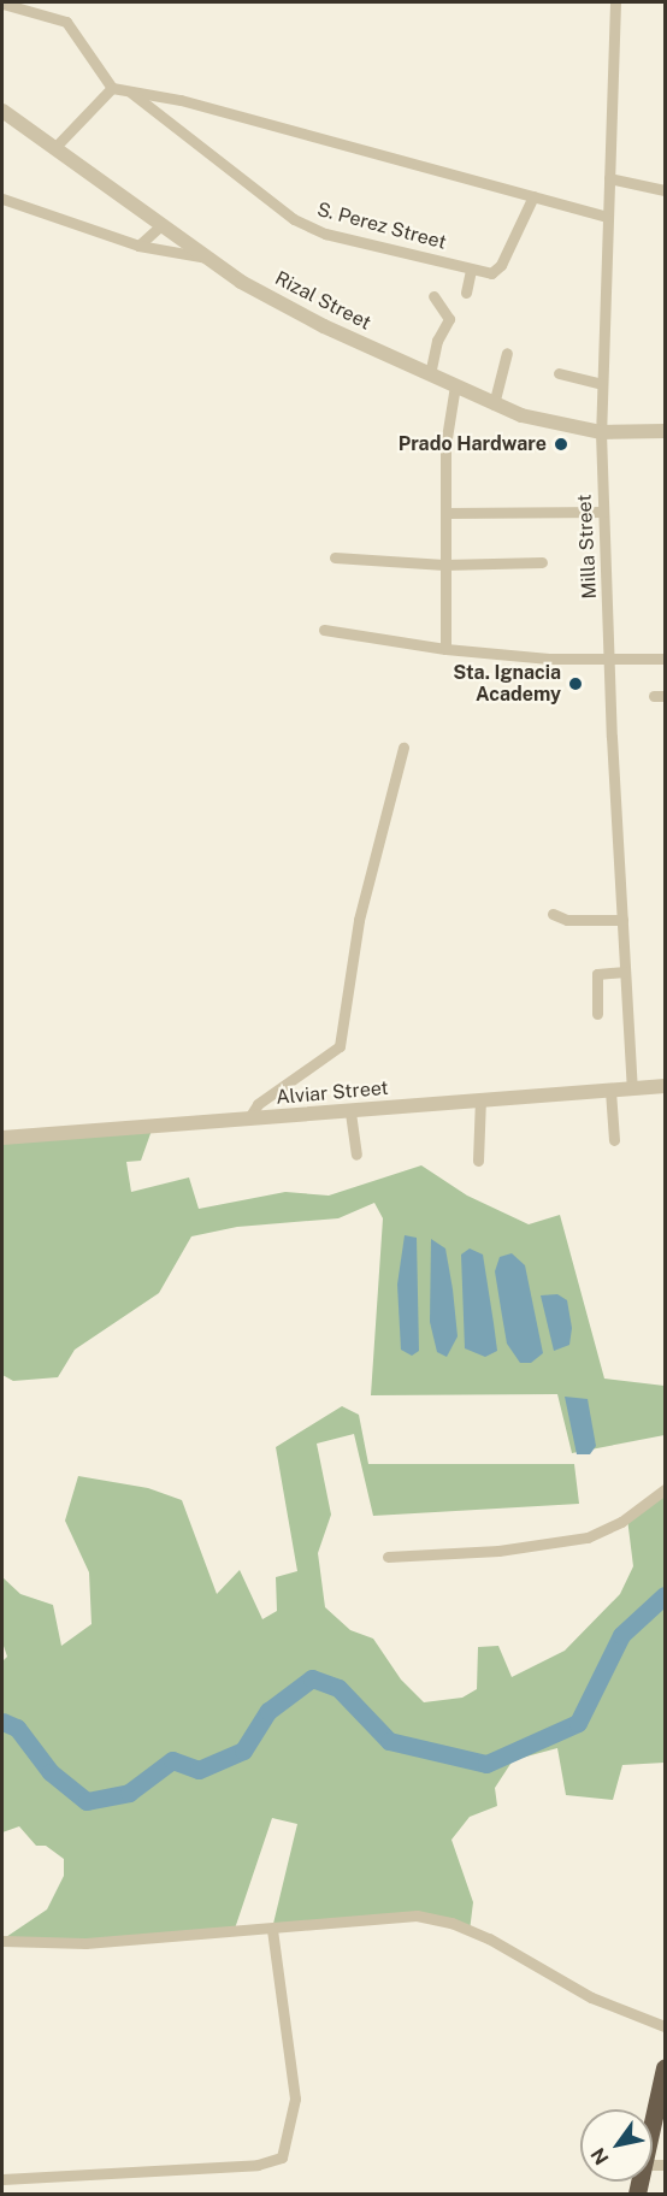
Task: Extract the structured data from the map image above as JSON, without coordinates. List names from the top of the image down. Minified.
{"streets":{"street":["S. Perez Street","Rizal Street","Milla Street","Alviar Street"]},"crossings":[["Rizal Street","Milla Street"],["Milla Street","Alviar Street"]],"places":["Prado Hardware","Sta. Ignacia Academy"],"north":"bottom left"}
